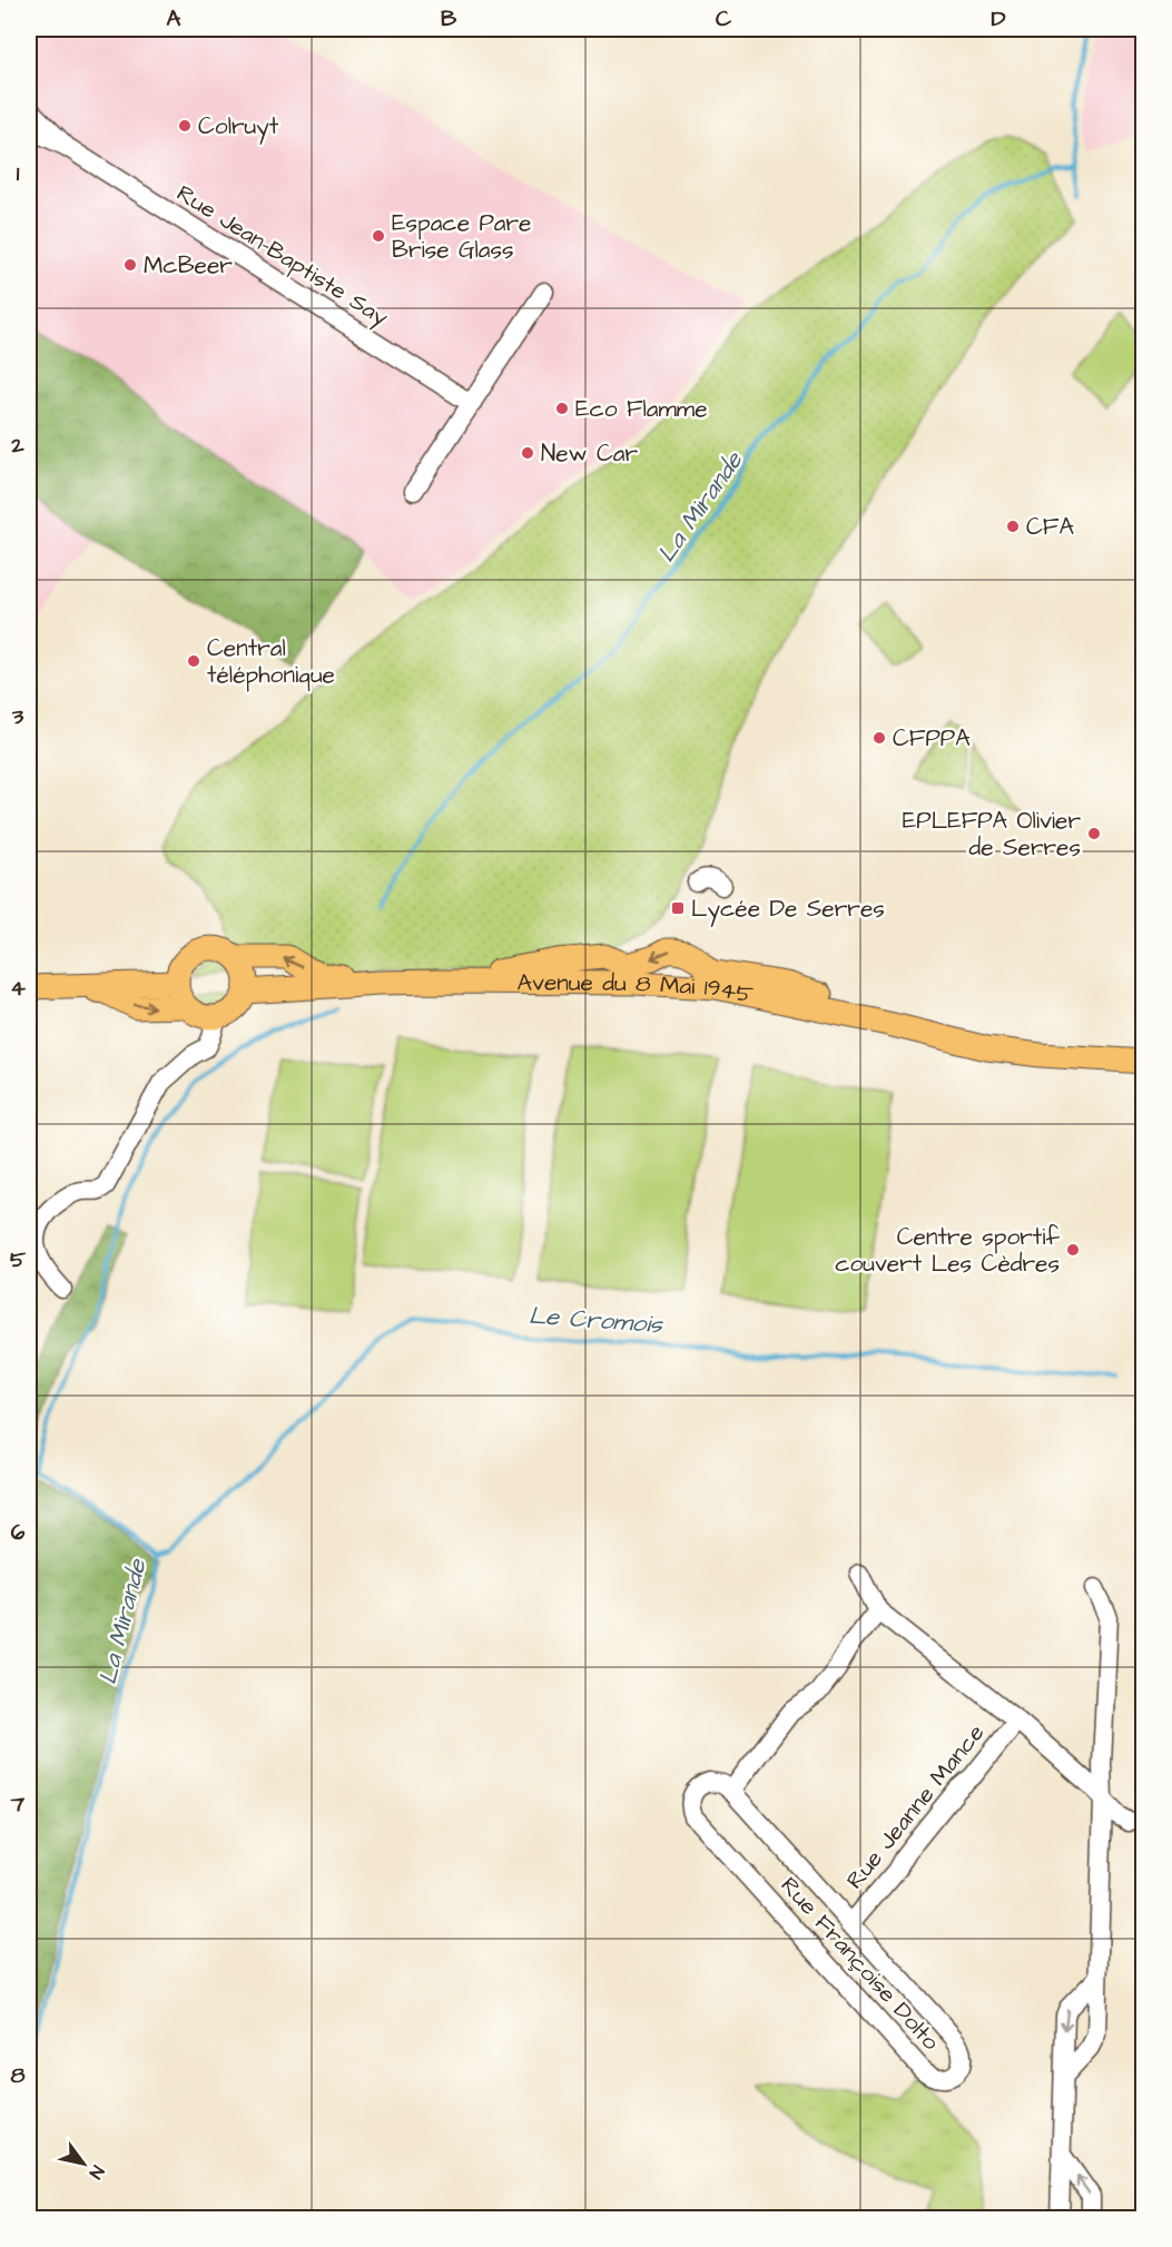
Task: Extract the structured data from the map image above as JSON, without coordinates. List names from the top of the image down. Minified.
{"streets":{"main road":["Avenue du 8 Mai 1945"],"street":["Rue Jean-Baptiste Say","Rue Jeanne Mance","Rue Françoise Dolto"]},"crossings":[["Rue Jeanne Mance","Rue Françoise Dolto"]],"water":["La Mirande","Le Cromois"],"places":{"other":["Colruyt","Espace Pare Brise Glass","McBeer","Eco Flamme","New Car","CFA","Central téléphonique","CFPPA","EPLEFPA Olivier de Serres","Centre sportif couvert Les Cèdres"],"transit":["Lycée De Serres"]},"north":"bottom right","grid":{"columns":["A","B","C","D"],"rows":["1","2","3","4","5","6","7","8"]}}
